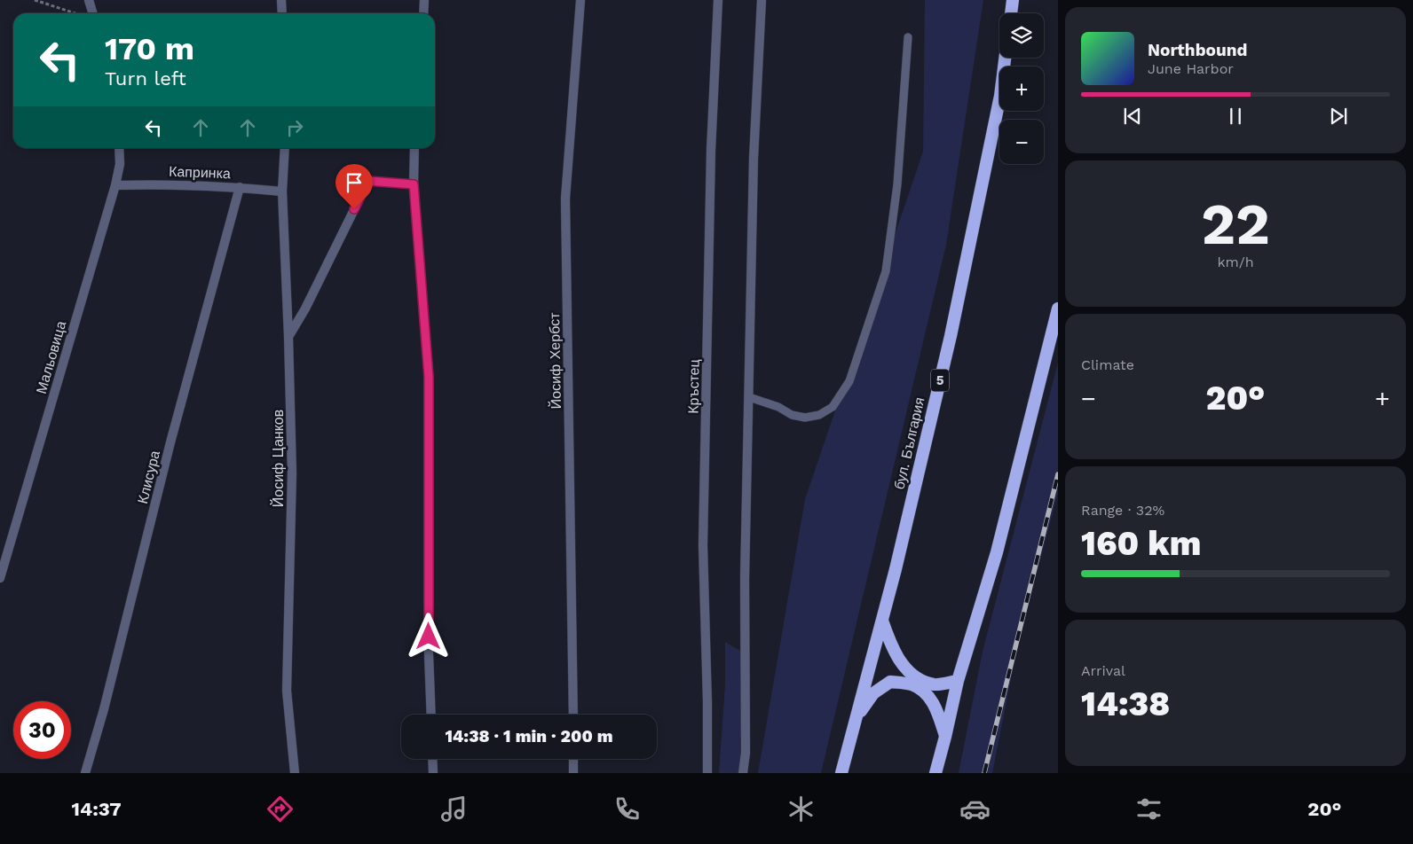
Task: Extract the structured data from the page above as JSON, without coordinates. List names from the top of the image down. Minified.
{"streets":{"highway":["5","бул. България"],"street":["Капринка","Мальовица","Йосиф Хербст","Кръстец","Йосиф Цанков","Клисура"]},"crossings":[["Капринка","Мальовица"],["Капринка","Йосиф Цанков"],["Капринка","Клисура"]],"page":{"map_buttons":["+","−"],"turn":["170 m","Turn left"],"song":["Northbound","June Harbor"],"tile":[["22","km/h"],"Climate",["Range · 32%","160 km"],["Arrival","14:38"]],"heat":["−","20°","+"],"limit":"30","trip":"14:38 · 1 min · 200 m","tabs":["14:37","20°"]}}
